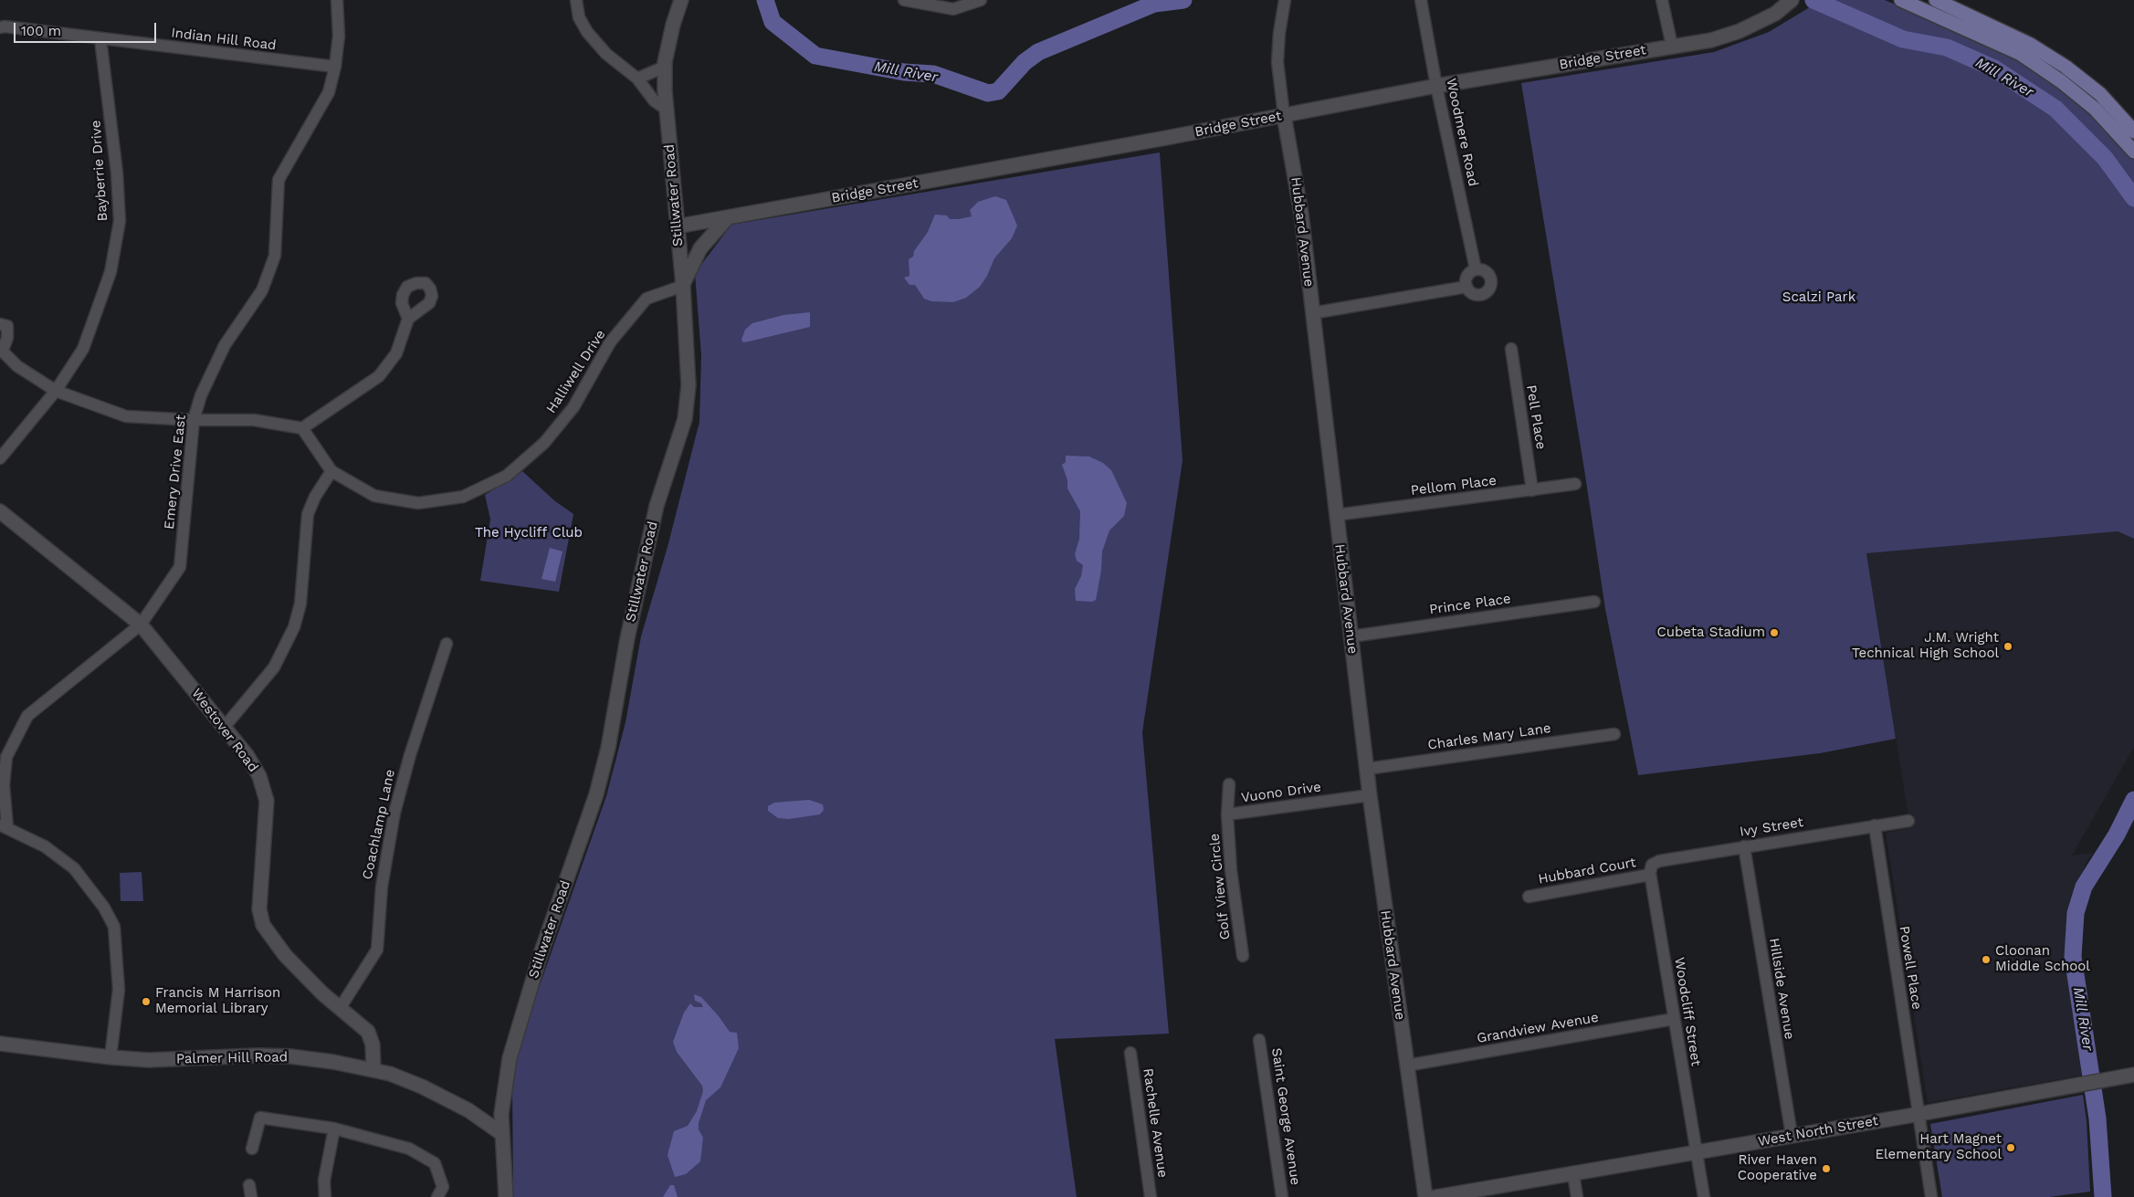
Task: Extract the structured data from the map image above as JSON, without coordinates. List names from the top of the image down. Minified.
{"streets":{"main road":["Bridge Street","Stillwater Road","Hubbard Avenue","Westover Road","Palmer Hill Road","West North Street"],"street":["Indian Hill Road","Woodmere Road","Bayberrie Drive","Halliwell Drive","Pell Place","Emery Drive East","Pellom Place","Prince Place","Charles Mary Lane","Vuono Drive","Coachlamp Lane","Ivy Street","Hubbard Court","Golf View Circle","Powell Place","Hillside Avenue","Woodcliff Street","Grandview Avenue","Saint George Avenue","Rachelle Avenue"]},"crossings":[["Indian Hill Road","Bayberrie Drive"],["Indian Hill Road","Emery Drive East"],["Bridge Street","Woodmere Road"],["Bridge Street","Stillwater Road"],["Bridge Street","Hubbard Avenue"],["Stillwater Road","Halliwell Drive"],["Stillwater Road","Palmer Hill Road"],["Hubbard Avenue","Pellom Place"],["Hubbard Avenue","Prince Place"],["Hubbard Avenue","Charles Mary Lane"],["Hubbard Avenue","Vuono Drive"],["Hubbard Avenue","Grandview Avenue"],["Pell Place","Pellom Place"],["Emery Drive East","Westover Road"],["Westover Road","Coachlamp Lane"],["Westover Road","Palmer Hill Road"],["Vuono Drive","Golf View Circle"],["Ivy Street","Hubbard Court"],["Ivy Street","Powell Place"],["Ivy Street","Hillside Avenue"],["Ivy Street","Woodcliff Street"],["Hubbard Court","Woodcliff Street"],["Powell Place","West North Street"],["Hillside Avenue","West North Street"],["Woodcliff Street","Grandview Avenue"],["Woodcliff Street","West North Street"]],"water":["Mill River"],"parks":["Scalzi Park","The Hycliff Club"],"places":["Cubeta Stadium","J.M. Wright Technical High School","Cloonan Middle School","Francis M Harrison Memorial Library","Hart Magnet Elementary School","River Haven Cooperative"],"scale_bar":"100 m"}
